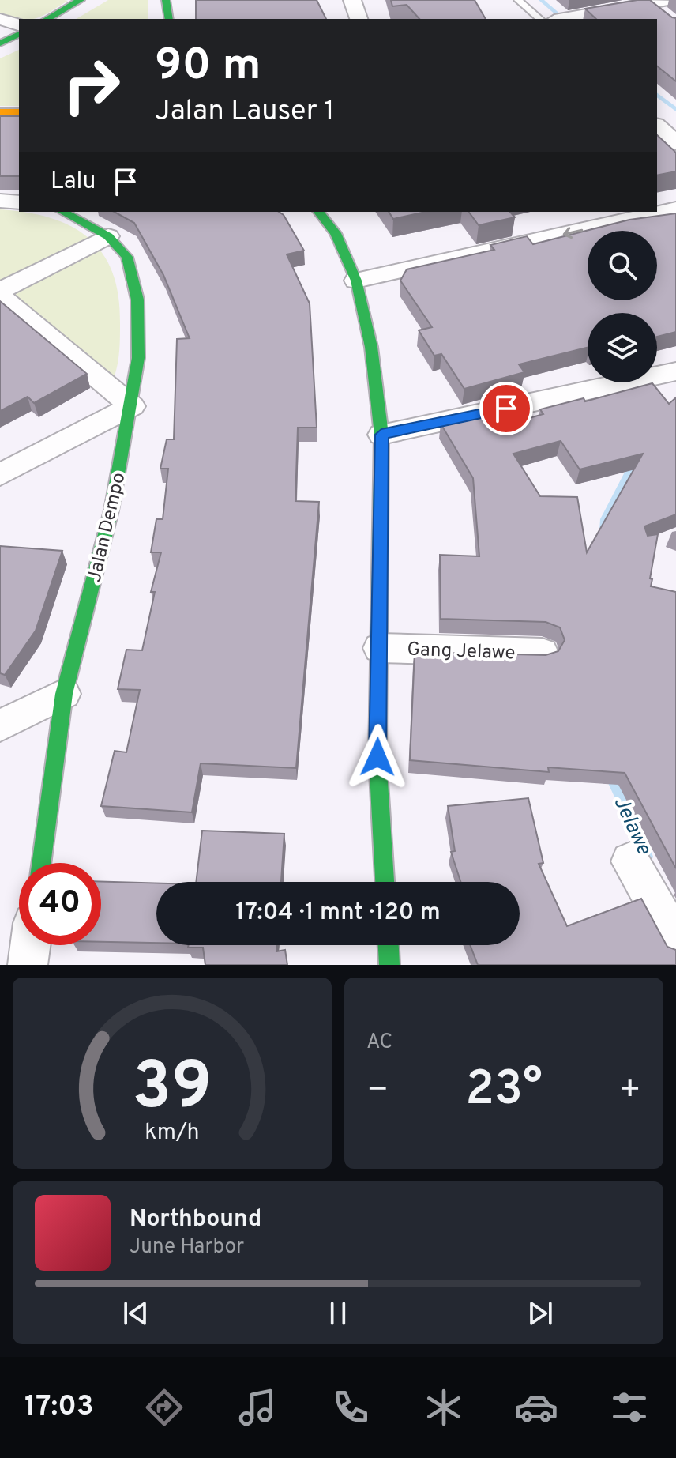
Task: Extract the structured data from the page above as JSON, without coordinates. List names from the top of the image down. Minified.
{"streets":{"street":["Jalan Dempo","Gang Jelawe"]},"water":["Jelawe"],"page":{"turn":["90 m","Jalan Lauser 1"],"then":"Lalu","limit":"40","trip":"17:04 · 1 mnt · 120 m","tile":"AC","heat":["−","23°","+"],"song":["Northbound","June Harbor"],"tabs":"17:03","gauge":["39","km/h"]}}
